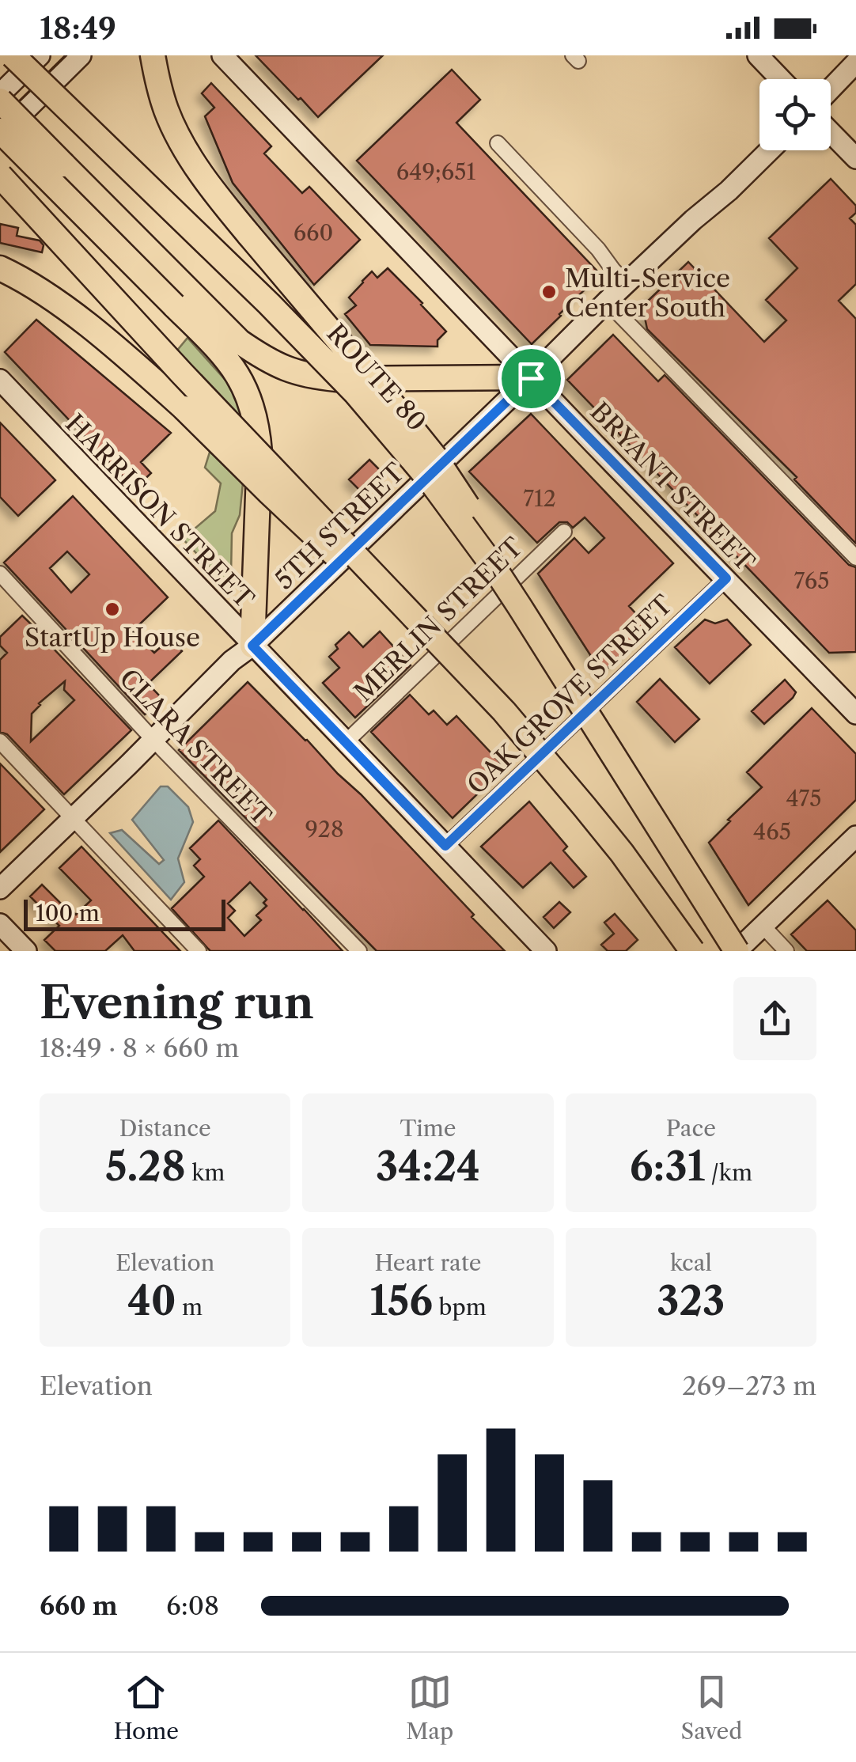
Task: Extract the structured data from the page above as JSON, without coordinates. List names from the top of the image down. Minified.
{"streets":{"highway":["ROUTE 80"],"main road":["BRYANT STREET","HARRISON STREET","5TH STREET"],"street":["MERLIN STREET","OAK GROVE STREET","CLARA STREET"]},"crossings":[["BRYANT STREET","5TH STREET"],["BRYANT STREET","OAK GROVE STREET"],["HARRISON STREET","5TH STREET"],["HARRISON STREET","MERLIN STREET"],["HARRISON STREET","OAK GROVE STREET"],["5TH STREET","CLARA STREET"]],"places":["Multi-Service Center South","StartUp House"],"house_numbers":["649;651","660","712","765","475","928","465"],"scale_bar":"100 m","page":{"status":"18:49","scale":"100 m","heading":["Evening run","18:49 · 8 × 660 m"],"stats":[["Distance","5.28 km"],["Time","34:24"],["Pace","6:31 /km"],["Elevation","40 m"],["Heart rate","156 bpm"],["kcal","323"]],"chart":["Elevation","269–273 m"],"list":[{"name":"660 m","note":"6:08"}],"tabs":["Home","Map","Saved"]}}
